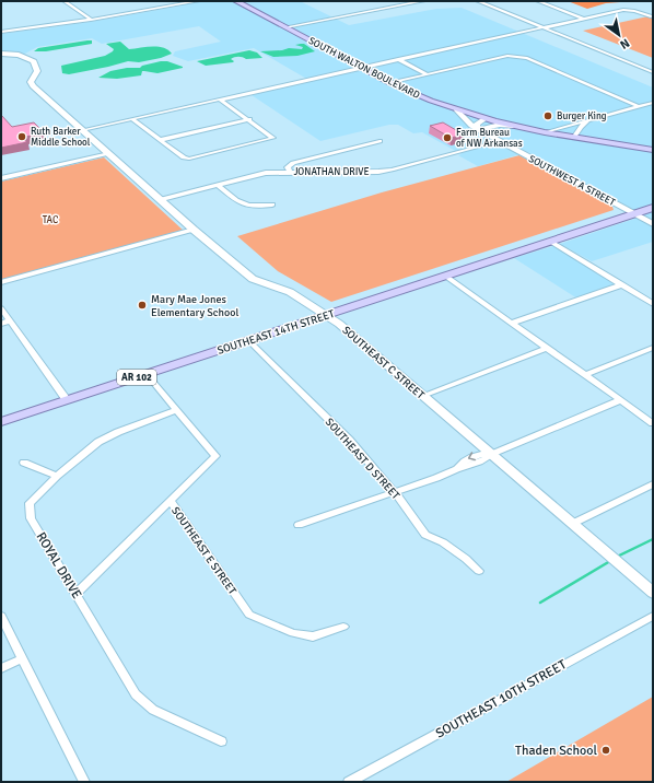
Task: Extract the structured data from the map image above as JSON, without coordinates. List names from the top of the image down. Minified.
{"streets":{"main road":["SOUTH WALTON BOULEVARD","SOUTHEAST 14TH STREET","AR 102"],"street":["JONATHAN DRIVE","SOUTHWEST A STREET","SOUTHEAST C STREET","SOUTHEAST D STREET","SOUTHEAST E STREET","ROYAL DRIVE","SOUTHEAST 10TH STREET"]},"crossings":[["SOUTH WALTON BOULEVARD","SOUTHWEST A STREET"],["JONATHAN DRIVE","SOUTHWEST A STREET"],["JONATHAN DRIVE","SOUTHEAST C STREET"],["SOUTHWEST A STREET","AR 102"],["SOUTHEAST 14TH STREET","SOUTHEAST C STREET"],["SOUTHEAST 14TH STREET","AR 102"],["SOUTHEAST 14TH STREET","SOUTHEAST D STREET"],["SOUTHEAST 14TH STREET","SOUTHEAST E STREET"],["SOUTHEAST E STREET","ROYAL DRIVE"]],"parks":["TAC"],"places":["Burger King","Ruth Barker Middle School","Farm Bureau of NW Arkansas","Mary Mae Jones Elementary School","Thaden School"],"north":"bottom right"}
